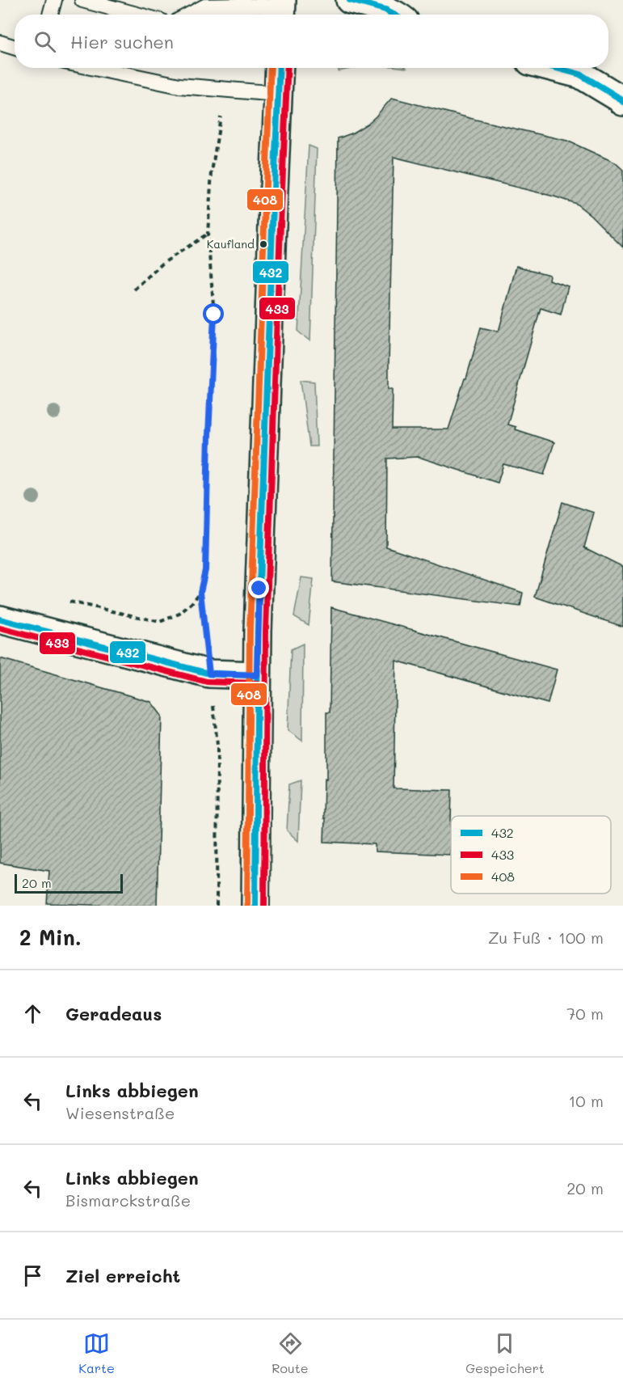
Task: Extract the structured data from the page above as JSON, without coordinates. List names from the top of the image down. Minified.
{"places":["Kaufland"],"lines":["transit line 432","transit line 433","transit line 408"],"legend":["432","433","408"],"scale_bar":"20 m","page":{"search":"Hier suchen","scale":"20 m","heading":["2 Min.","Zu Fuß · 100 m"],"list":[["Geradeaus","70 m"],["Links abbiegen","Wiesenstraße","10 m"],["Links abbiegen","Bismarckstraße","20 m"],"Ziel erreicht"],"nav":["Karte","Route","Gespeichert"]}}
